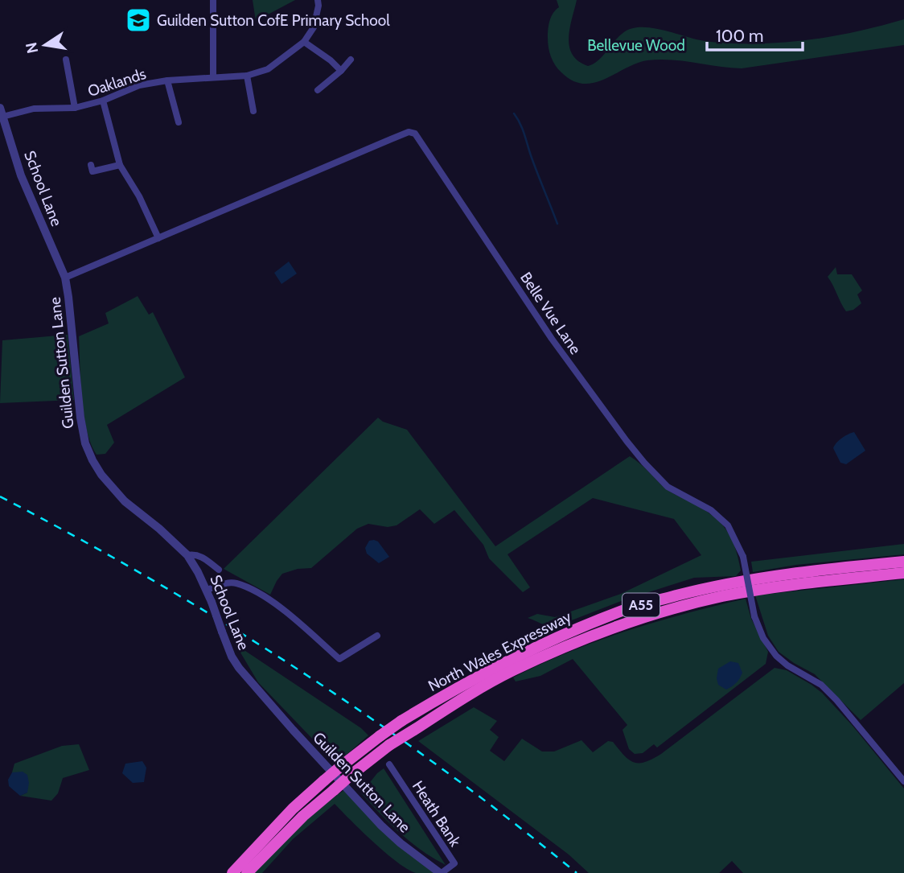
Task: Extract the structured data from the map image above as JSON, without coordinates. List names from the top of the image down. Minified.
{"streets":{"highway":["A55","North Wales Expressway"],"street":["Oaklands","School Lane","Belle Vue Lane","Guilden Sutton Lane","Heath Bank"]},"crossings":[["Oaklands","School Lane"],["School Lane","Belle Vue Lane"],["School Lane","Guilden Sutton Lane"],["Belle Vue Lane","Guilden Sutton Lane"],["Guilden Sutton Lane","Heath Bank"]],"parks":["Bellevue Wood"],"places":{"school or university":["Guilden Sutton CofE Primary School"]},"scale_bar":"100 m","north":"left"}
